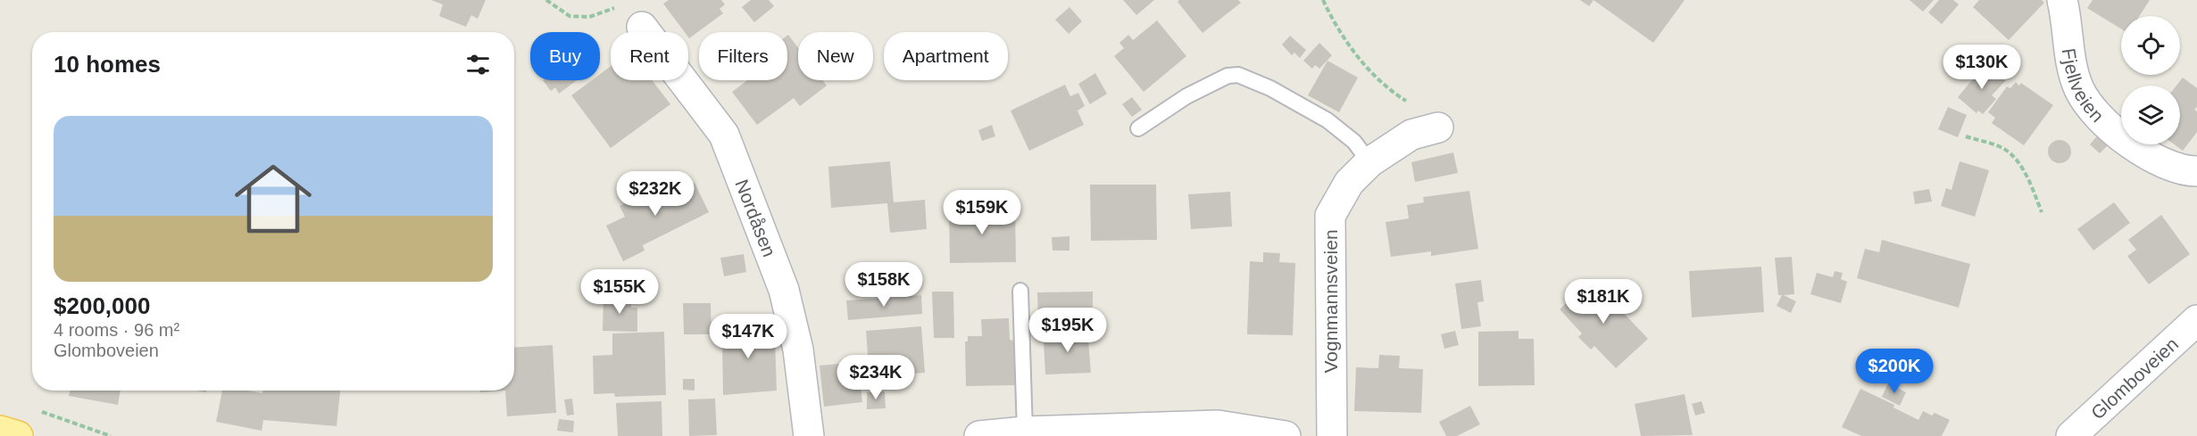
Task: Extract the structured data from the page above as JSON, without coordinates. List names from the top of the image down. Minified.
{"streets":{"street":["Fjellveien","Nordåsen","Vognmannsveien","Glomboveien"]},"page":{"chip":["Buy","Rent","Filters","New","Apartment"],"heading":"10 homes","price":["$130K","$232K","$159K","$158K","$155K","$181K","$195K","$147K","$200K","$234K"],"list":[{"name":"$200,000","note":"4 rooms · 96 m² · Glomboveien"}]}}
